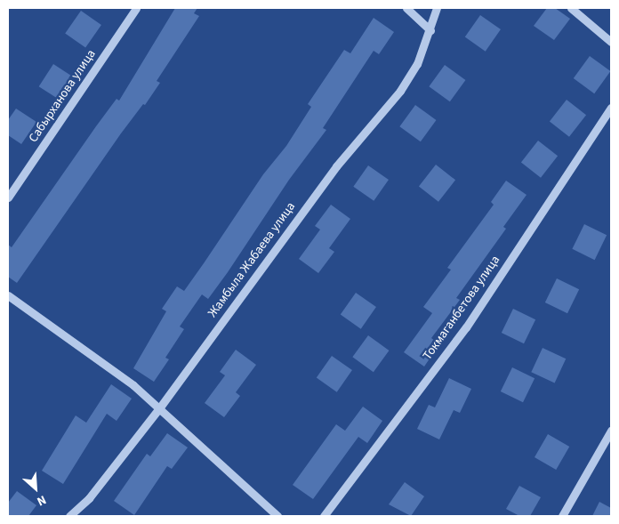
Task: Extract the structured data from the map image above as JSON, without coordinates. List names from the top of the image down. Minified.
{"streets":{"street":["Сабырханова улица","Жамбыла Жабаева улица","Токмаганбетова улица"]},"north":"bottom right"}
